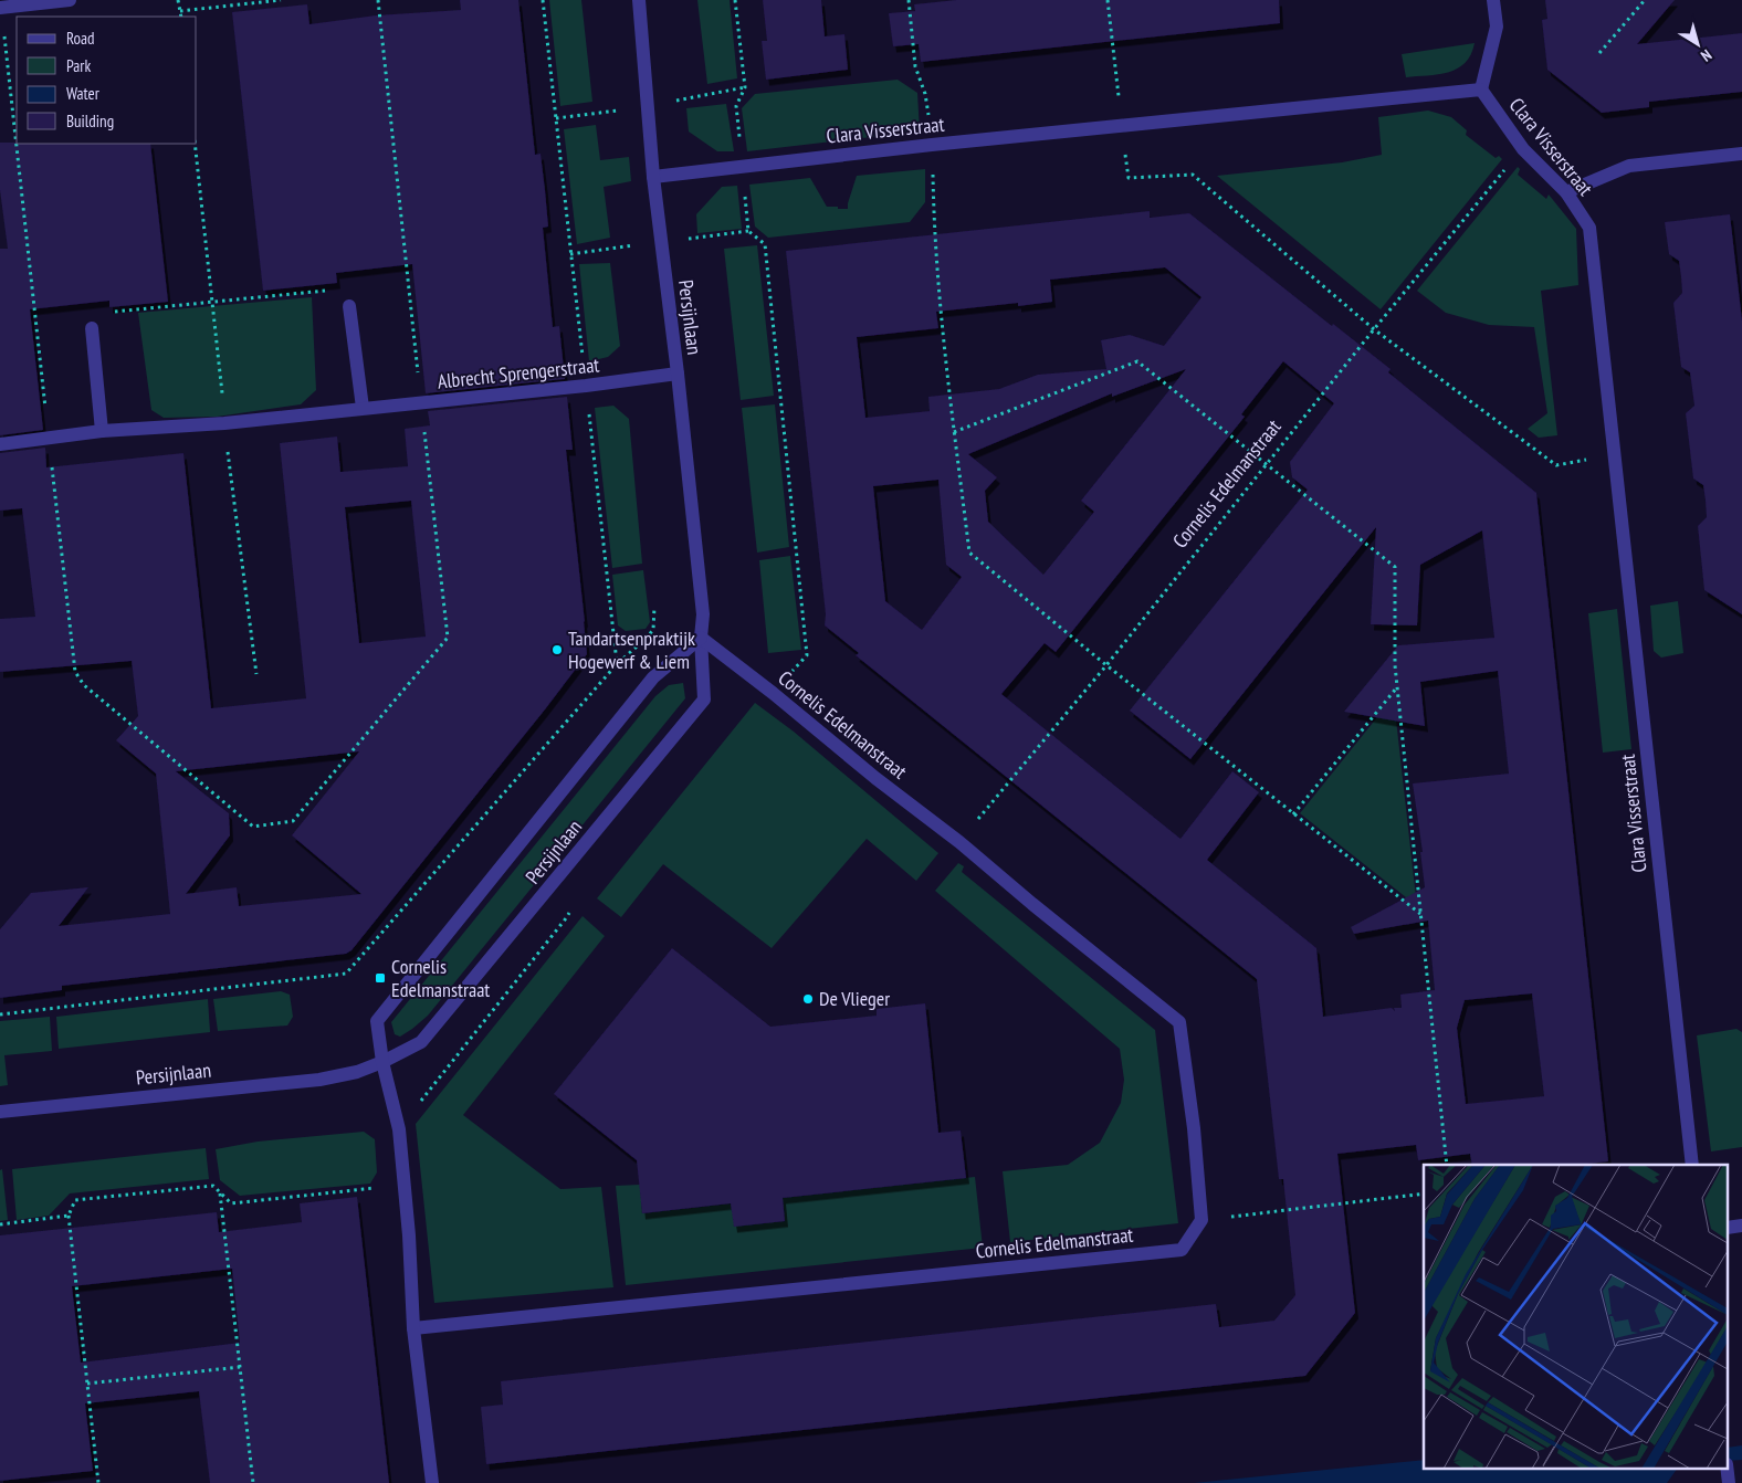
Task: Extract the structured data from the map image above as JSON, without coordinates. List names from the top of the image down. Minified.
{"streets":{"street":["Clara Visserstraat","Persijnlaan","Albrecht Sprengerstraat","Cornelis Edelmanstraat"]},"crossings":[["Clara Visserstraat","Persijnlaan"],["Clara Visserstraat","Cornelis Edelmanstraat"],["Persijnlaan","Albrecht Sprengerstraat"],["Persijnlaan","Cornelis Edelmanstraat"]],"places":{"other":["Tandartsenpraktijk Hogewerf & Liem","De Vlieger"],"transit":["Cornelis Edelmanstraat"]},"legend":["Road","Park","Water","Building"],"north":"bottom right"}
